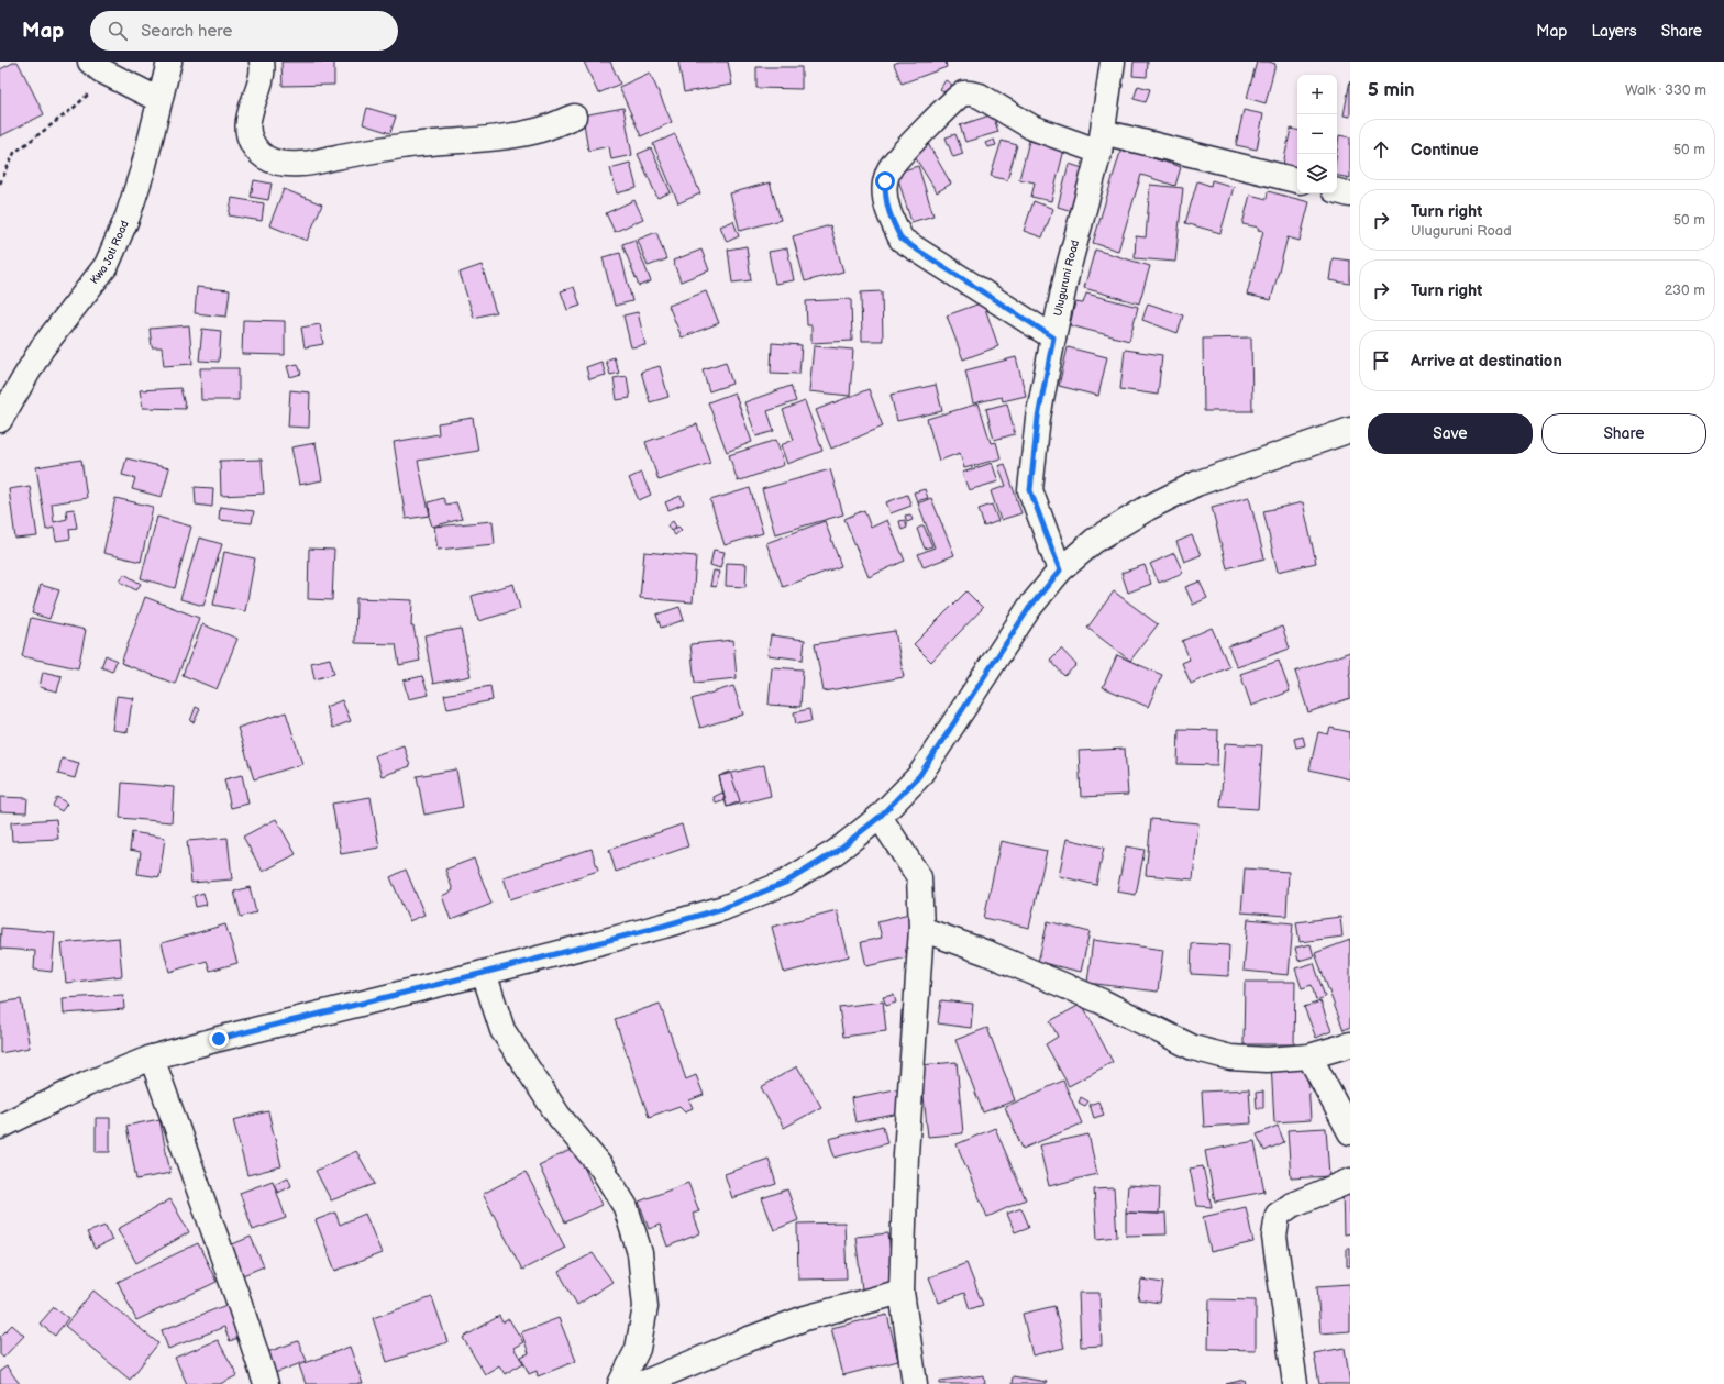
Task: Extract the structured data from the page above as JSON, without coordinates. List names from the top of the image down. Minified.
{"streets":{"street":["Kwa Joti Road","Uluguruni Road"]},"page":{"header":"Map","search":"Search here","nav":["Map","Layers","Share"],"heading":["5 min","Walk · 330 m"],"map_buttons":["+","−"],"list":[["Continue","50 m"],["Turn right","Uluguruni Road","50 m"],["Turn right","230 m"],"Arrive at destination"],"buttons":["Save","Share"]}}
